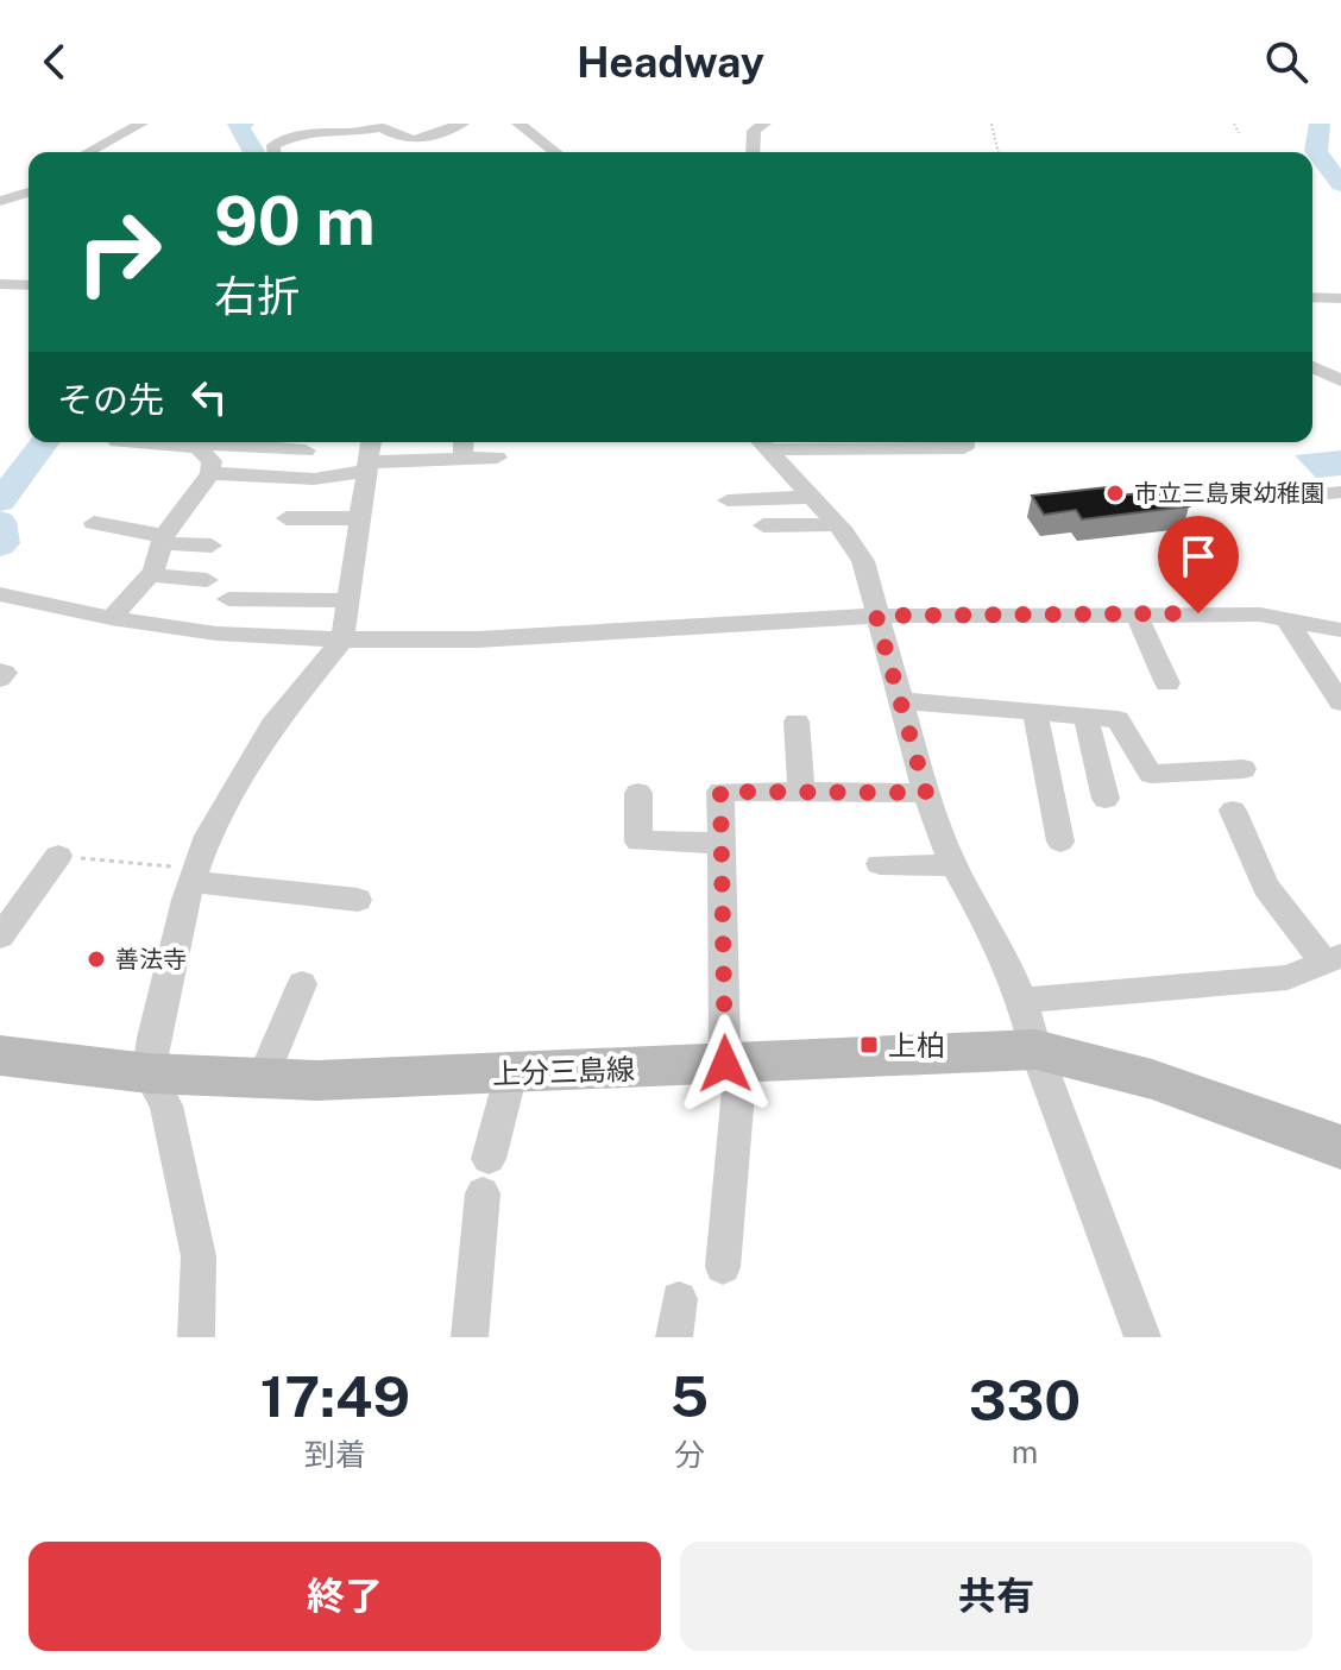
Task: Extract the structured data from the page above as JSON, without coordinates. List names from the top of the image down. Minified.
{"streets":{"main road":["上分三島線"]},"places":{"other":["市立三島東幼稚園","善法寺"],"transit":["上柏"]},"page":{"header":"Headway","turn":["90 m","右折"],"then":"その先","eta":["17:49","到着","5","分","330","m"],"buttons":["終了","共有"]}}
